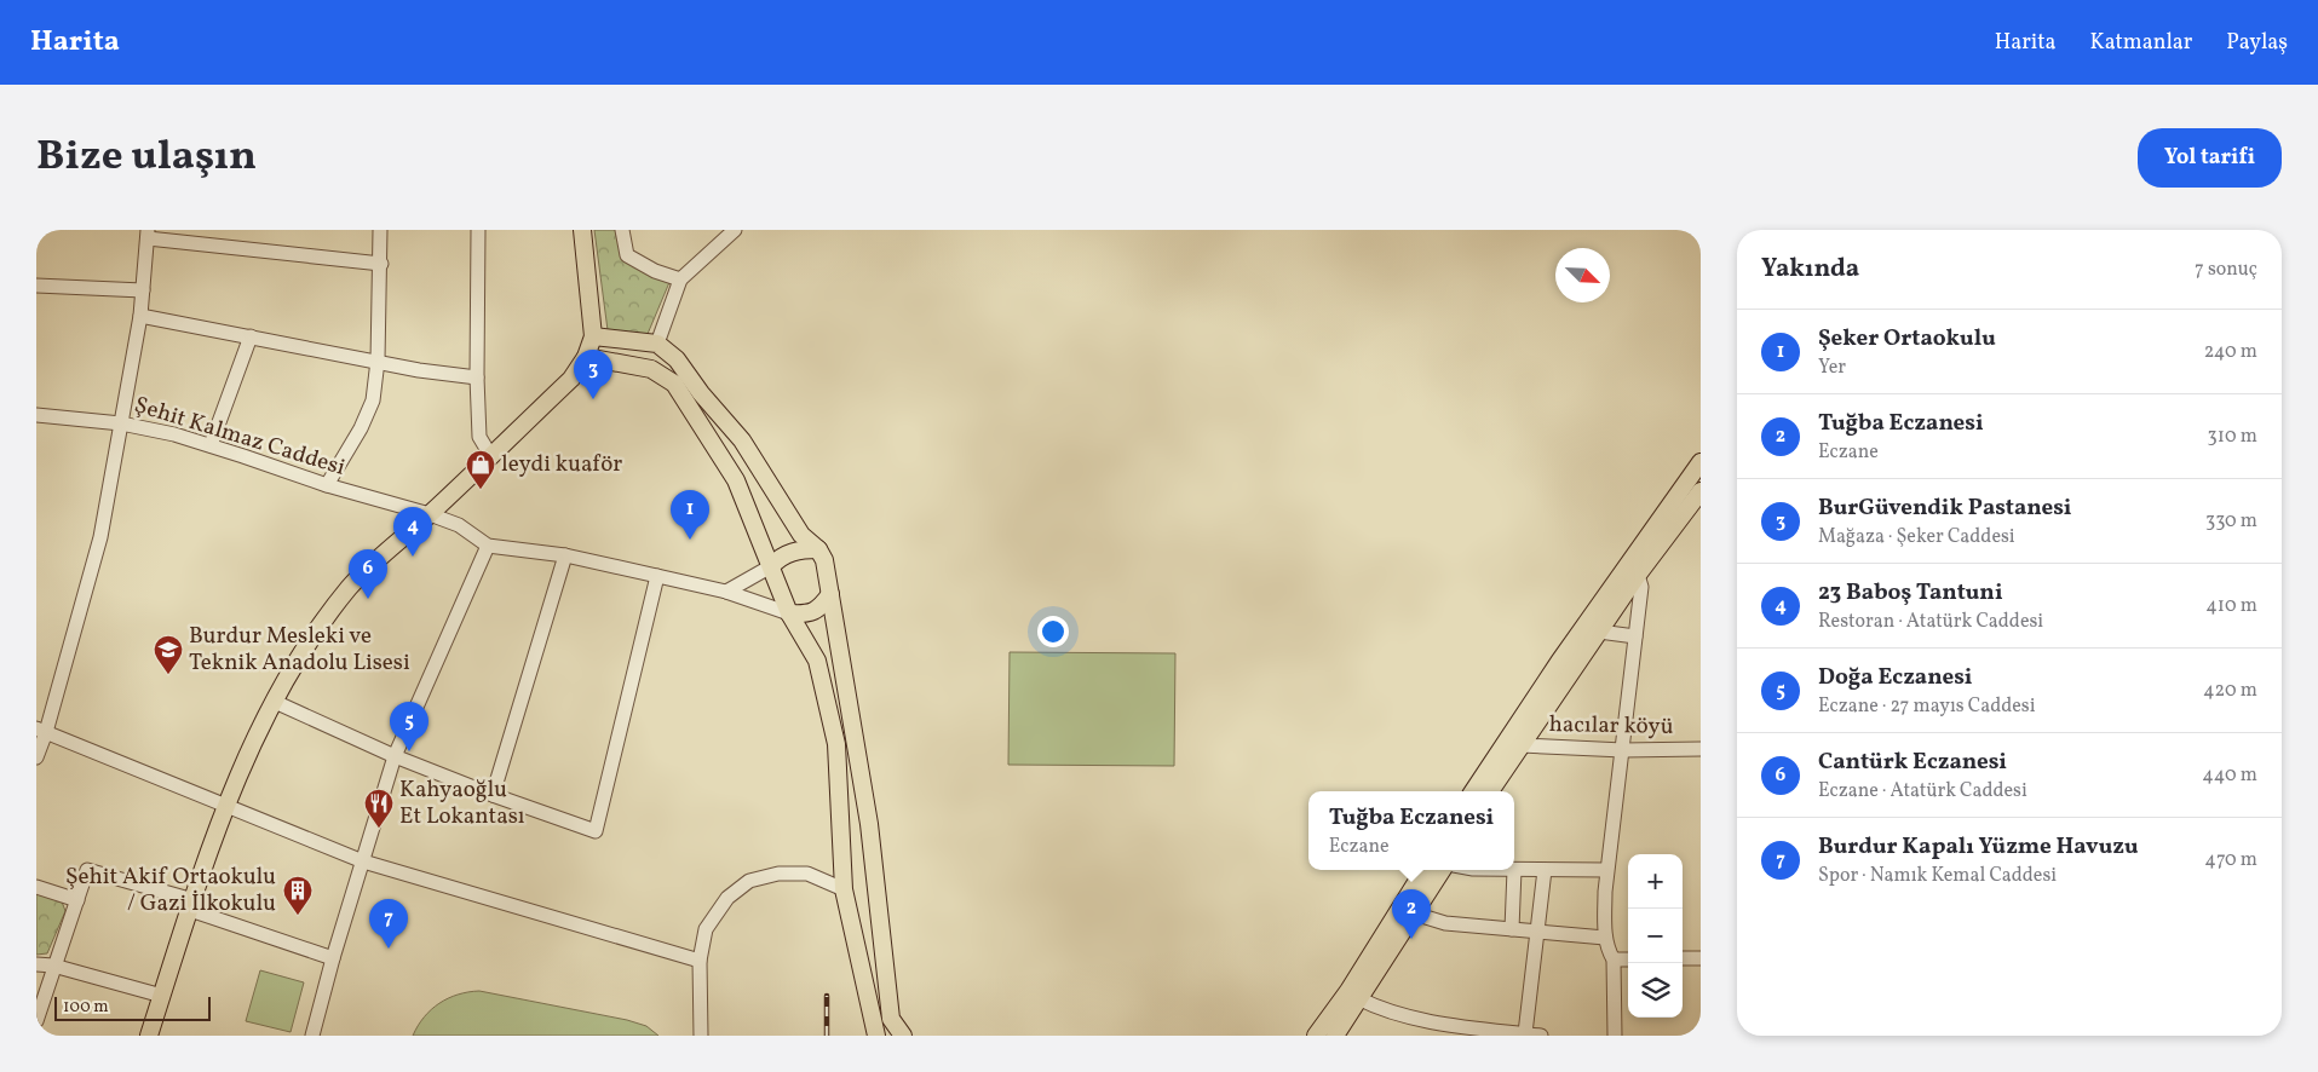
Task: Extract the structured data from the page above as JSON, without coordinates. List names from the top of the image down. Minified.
{"streets":{"street":["Şehit Kalmaz Caddesi","hacılar köyü"]},"places":{"shop":["leydi kuaför"],"school or university":["Burdur Mesleki ve Teknik Anadolu Lisesi"],"restaurant":["Kahyaoğlu Et Lokantası"],"building":["Şehit Akif Ortaokulu / Gazi İlkokulu"]},"scale_bar":"100 m","north":"bottom right","page":{"header":"Harita","nav":["Harita","Katmanlar","Paylaş"],"title":"Bize ulaşın","buttons":"Yol tarifi","heading":["Yakında","7 sonuç"],"list":[{"mark":"1","name":"Şeker Ortaokulu","note":"Yer","value":"240 m"},{"mark":"2","name":"Tuğba Eczanesi","note":"Eczane","value":"310 m"},{"mark":"3","name":"BurGüvendik Pastanesi","note":"Mağaza · Şeker Caddesi","value":"330 m"},{"mark":"4","name":"23 Baboş Tantuni","note":"Restoran · Atatürk Caddesi","value":"410 m"},{"mark":"5","name":"Doğa Eczanesi","note":"Eczane · 27 mayıs Caddesi","value":"420 m"},{"mark":"6","name":"Cantürk Eczanesi","note":"Eczane · Atatürk Caddesi","value":"440 m"},{"mark":"7","name":"Burdur Kapalı Yüzme Havuzu","note":"Spor · Namık Kemal Caddesi","value":"470 m"}],"pins":["3","1","4","6","5","2","7"],"popup":["Tuğba Eczanesi","Eczane"],"map_buttons":["+","−"],"scale":"100 m"}}
